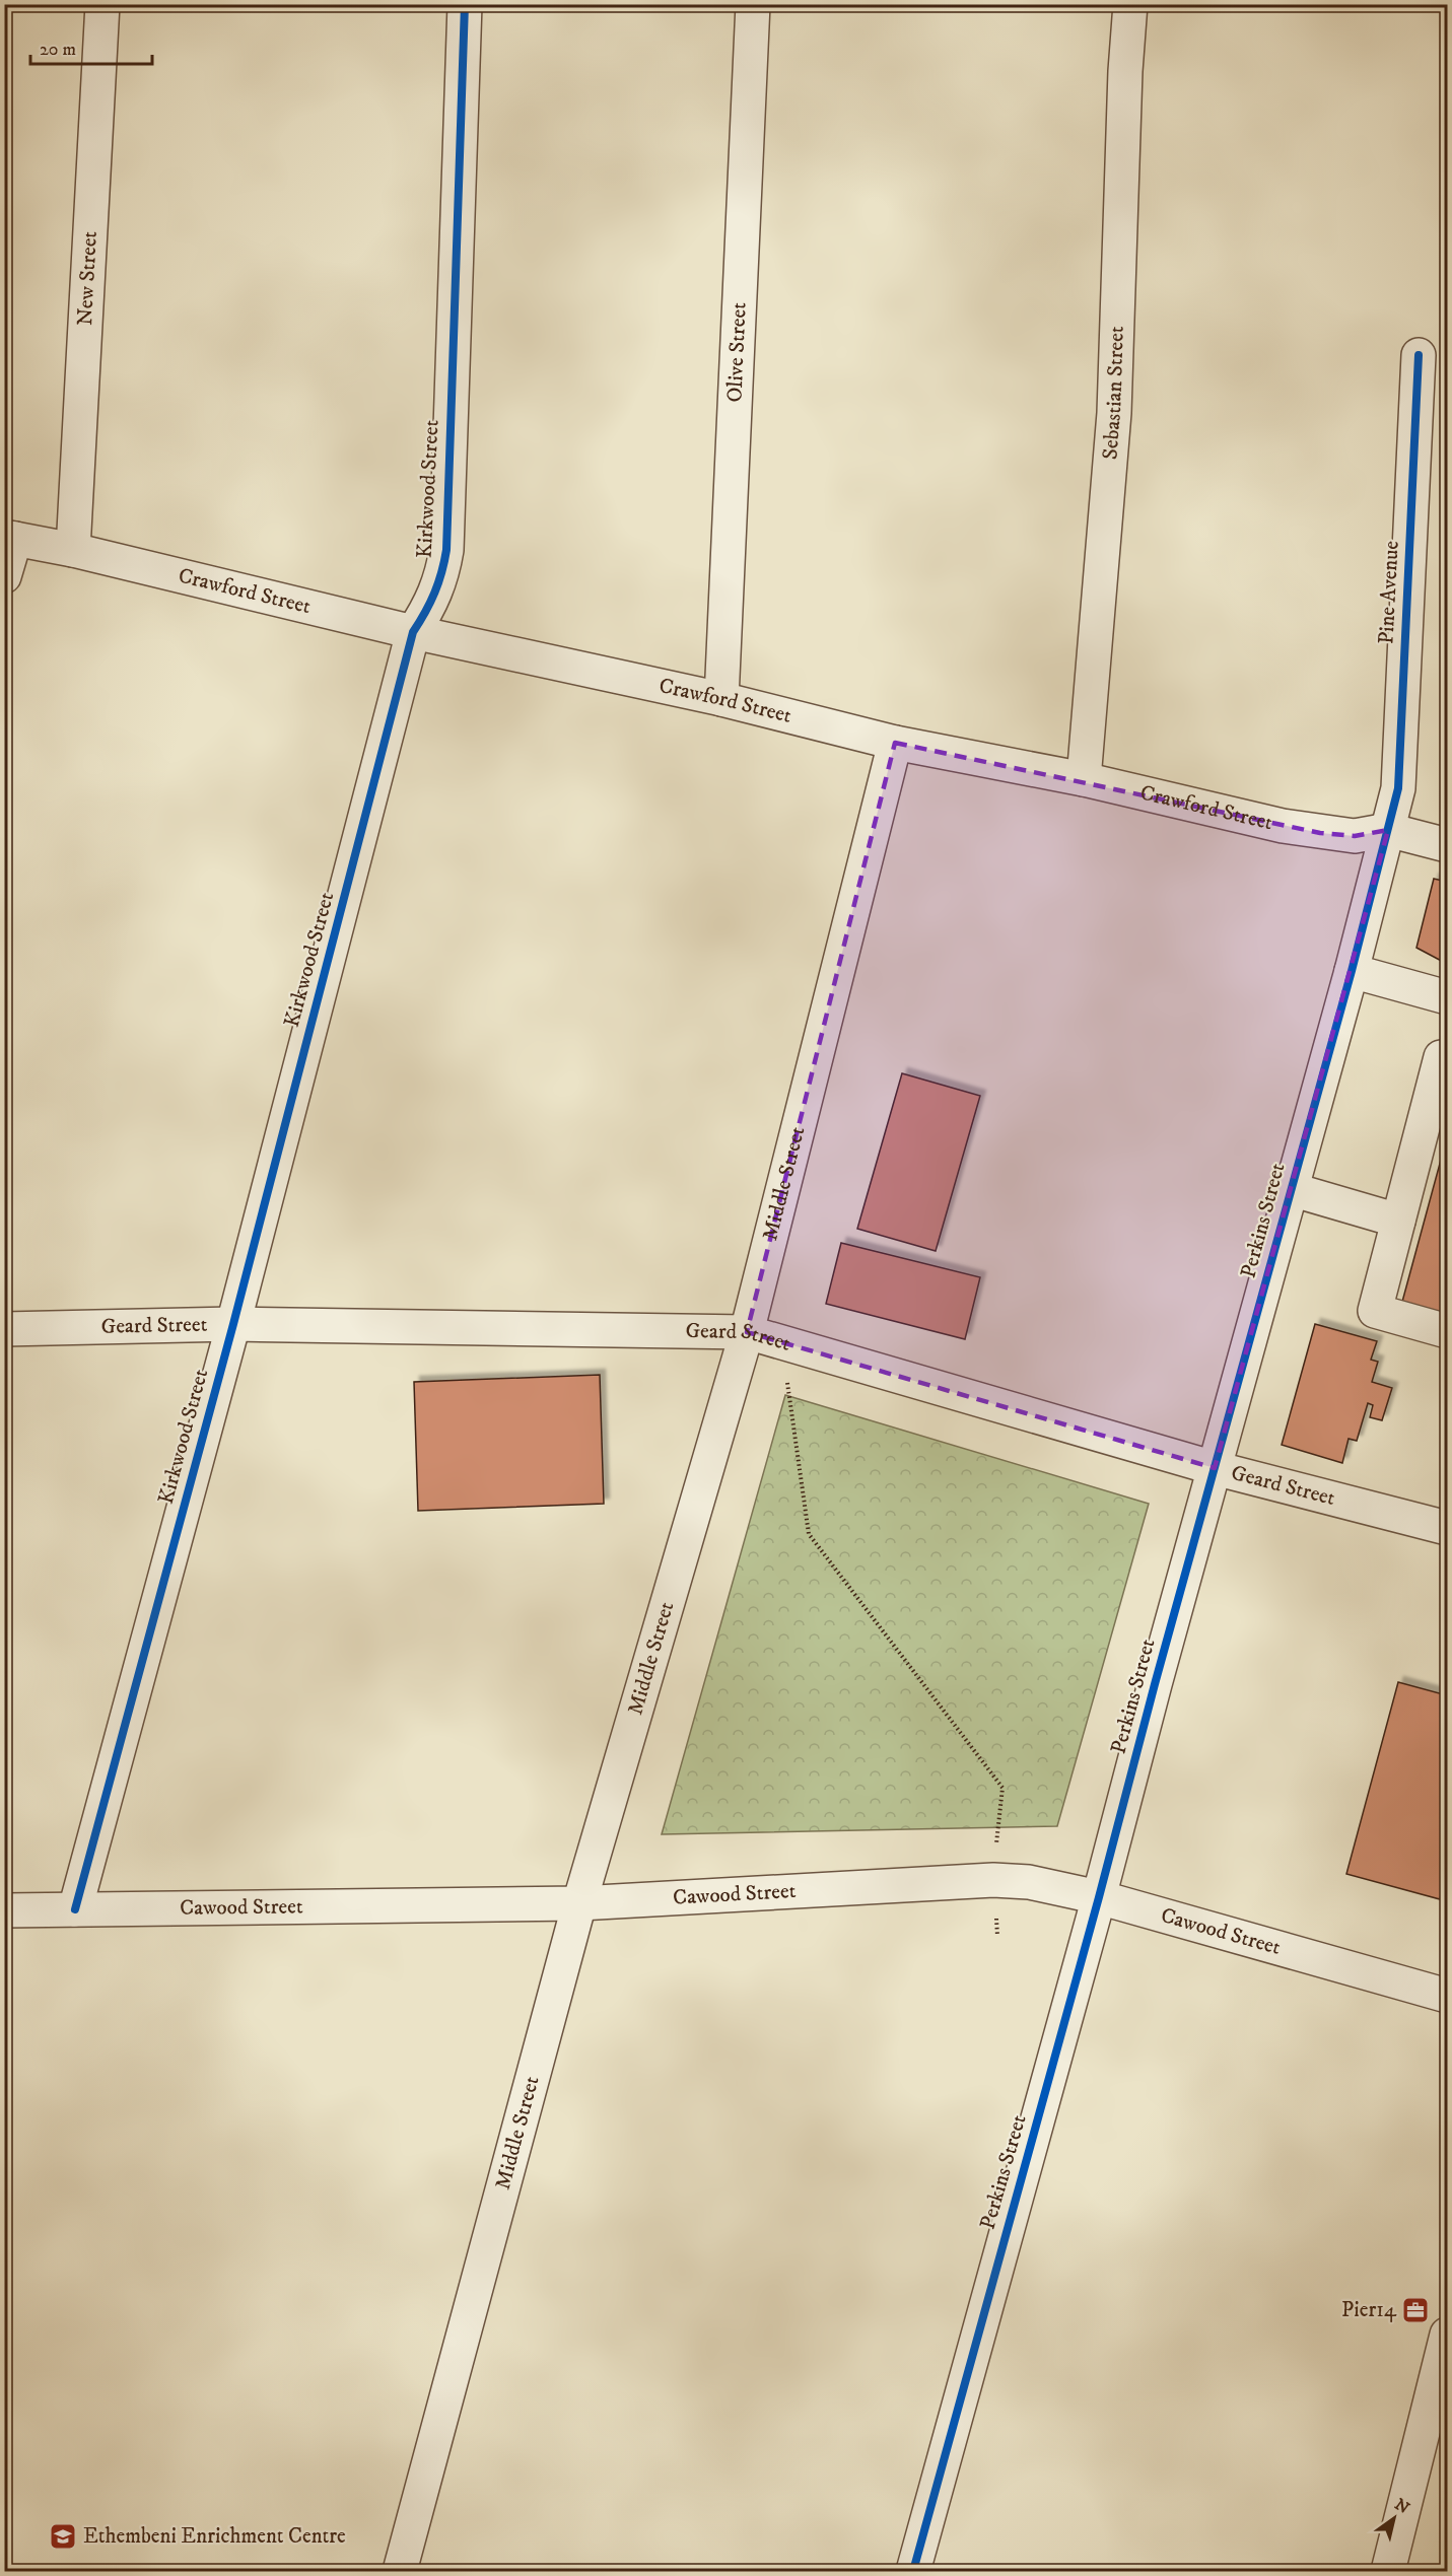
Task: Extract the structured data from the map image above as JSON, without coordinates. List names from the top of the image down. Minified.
{"streets":{"street":["New Street","Olive Street","Sebastian Street","Kirkwood Street","Crawford Street","Pine Avenue","Middle Street","Perkins Street","Geard Street","Cawood Street"]},"crossings":[["New Street","Crawford Street"],["Olive Street","Crawford Street"],["Sebastian Street","Crawford Street"],["Kirkwood Street","Crawford Street"],["Kirkwood Street","Geard Street"],["Kirkwood Street","Cawood Street"],["Crawford Street","Pine Avenue"],["Crawford Street","Middle Street"],["Crawford Street","Perkins Street"],["Pine Avenue","Perkins Street"],["Middle Street","Geard Street"],["Middle Street","Cawood Street"],["Perkins Street","Geard Street"],["Perkins Street","Cawood Street"]],"places":{"office":["Pier14"],"school or university":["Ethembeni Enrichment Centre"]},"scale_bar":"20 m","north":"top right"}
